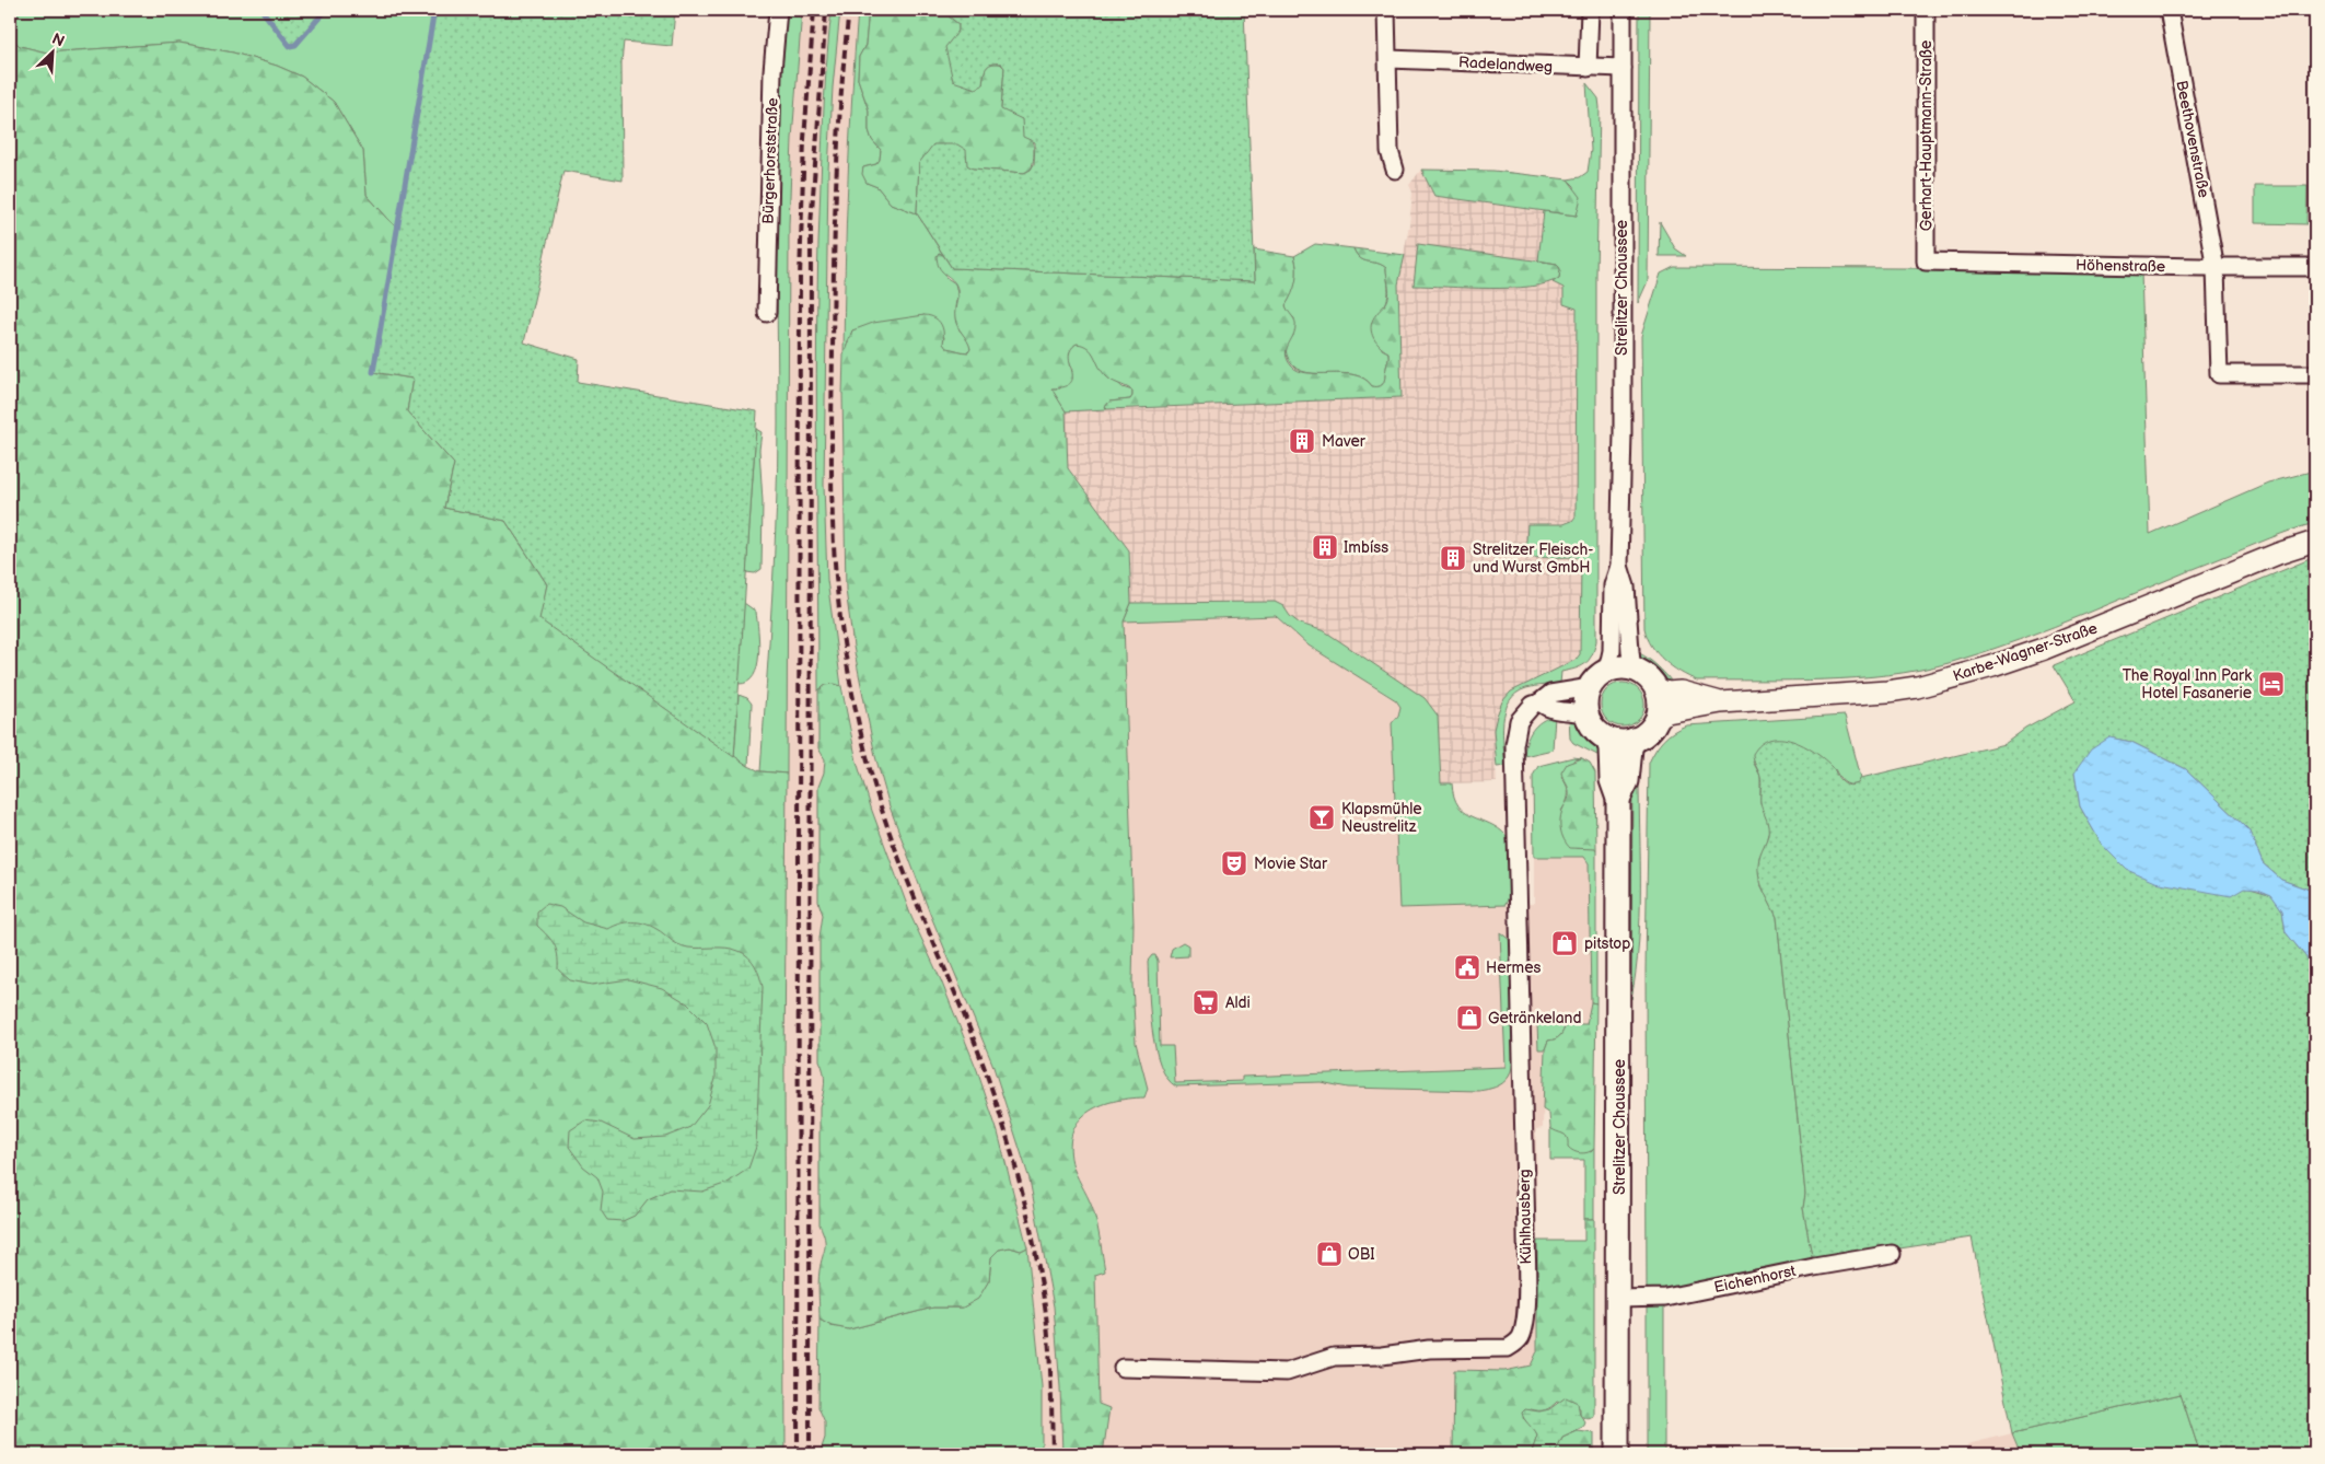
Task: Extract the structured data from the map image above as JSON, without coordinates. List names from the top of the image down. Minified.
{"streets":{"main road":["Strelitzer Chaussee"],"street":["Radelandweg","Gerhart-Hauptmann-Straße","Beethovenstraße","Bürgerhorststraße","Höhenstraße","Karbe-Wagner-Straße","Kühlhausberg","Eichenhorst"]},"crossings":[["Radelandweg","Strelitzer Chaussee"],["Gerhart-Hauptmann-Straße","Höhenstraße"],["Beethovenstraße","Höhenstraße"],["Strelitzer Chaussee","Karbe-Wagner-Straße"],["Strelitzer Chaussee","Kühlhausberg"],["Strelitzer Chaussee","Eichenhorst"],["Karbe-Wagner-Straße","Kühlhausberg"]],"places":{"building":["Maver","Imbíss","Strelitzer Fleisch- und Wurst GmbH"],"hotel":["The Royal Inn Park Hotel Fasanerie"],"bar":["Klapsmühle Neustrelitz"],"theatre":["Movie Star"],"shop":["pitstop","Getränkeland","OBI"],"public building":["Hermes"],"supermarket":["Aldi"]},"north":"top right"}
